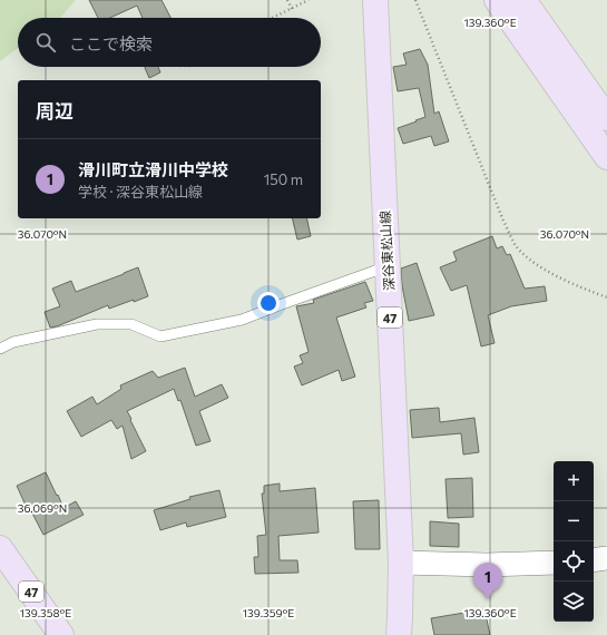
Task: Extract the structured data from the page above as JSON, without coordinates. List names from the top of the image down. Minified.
{"streets":{"main road":["深谷東松山線","47"]},"page":{"search":"ここで検索","heading":"周辺","list":[{"mark":"1","name":"滑川町立滑川中学校","note":"学校 · 深谷東松山線","value":"150 m"}],"map_buttons":["+","−"],"pins":"1"},"coordinates":["139.360°E","36.070°N","36.069°N","139.358°E","139.359°E"]}
